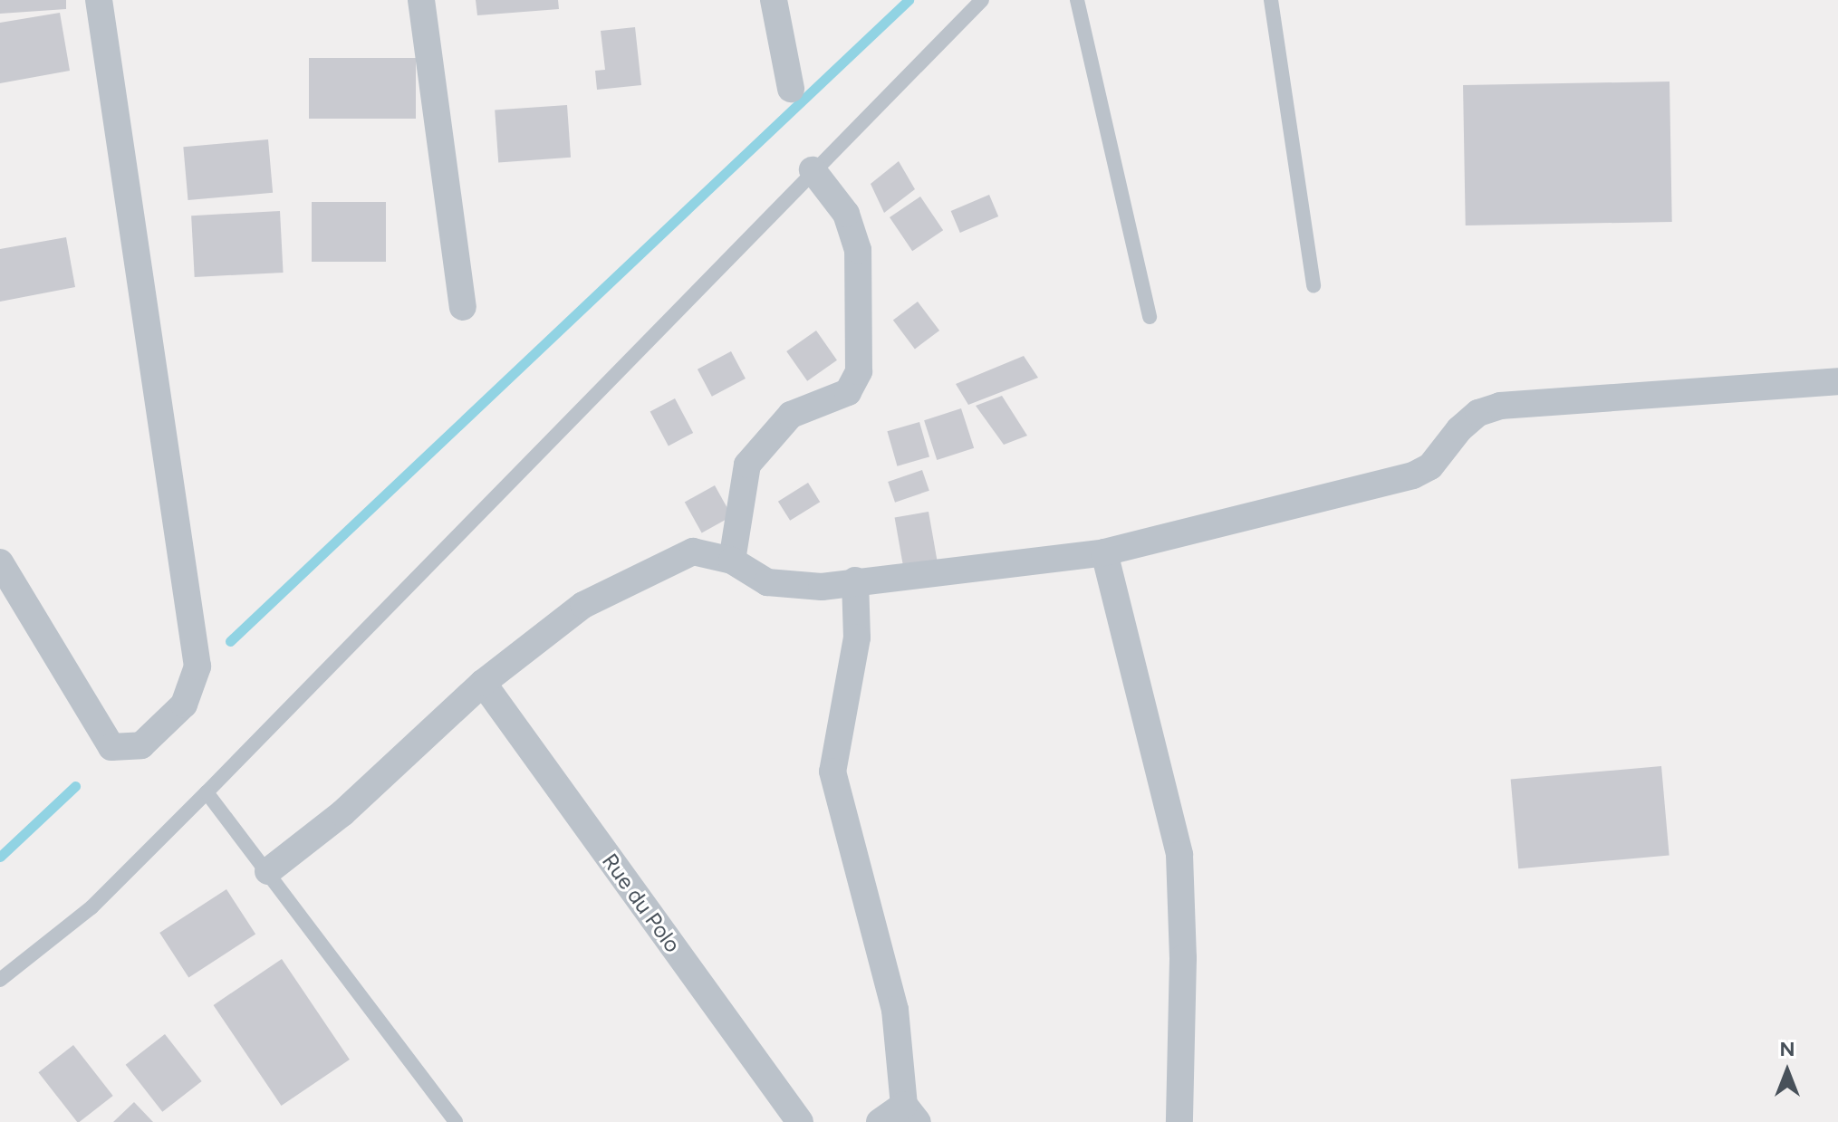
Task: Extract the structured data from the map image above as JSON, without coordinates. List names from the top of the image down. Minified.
{"streets":{"street":["Rue du Polo"]},"north":"top"}
